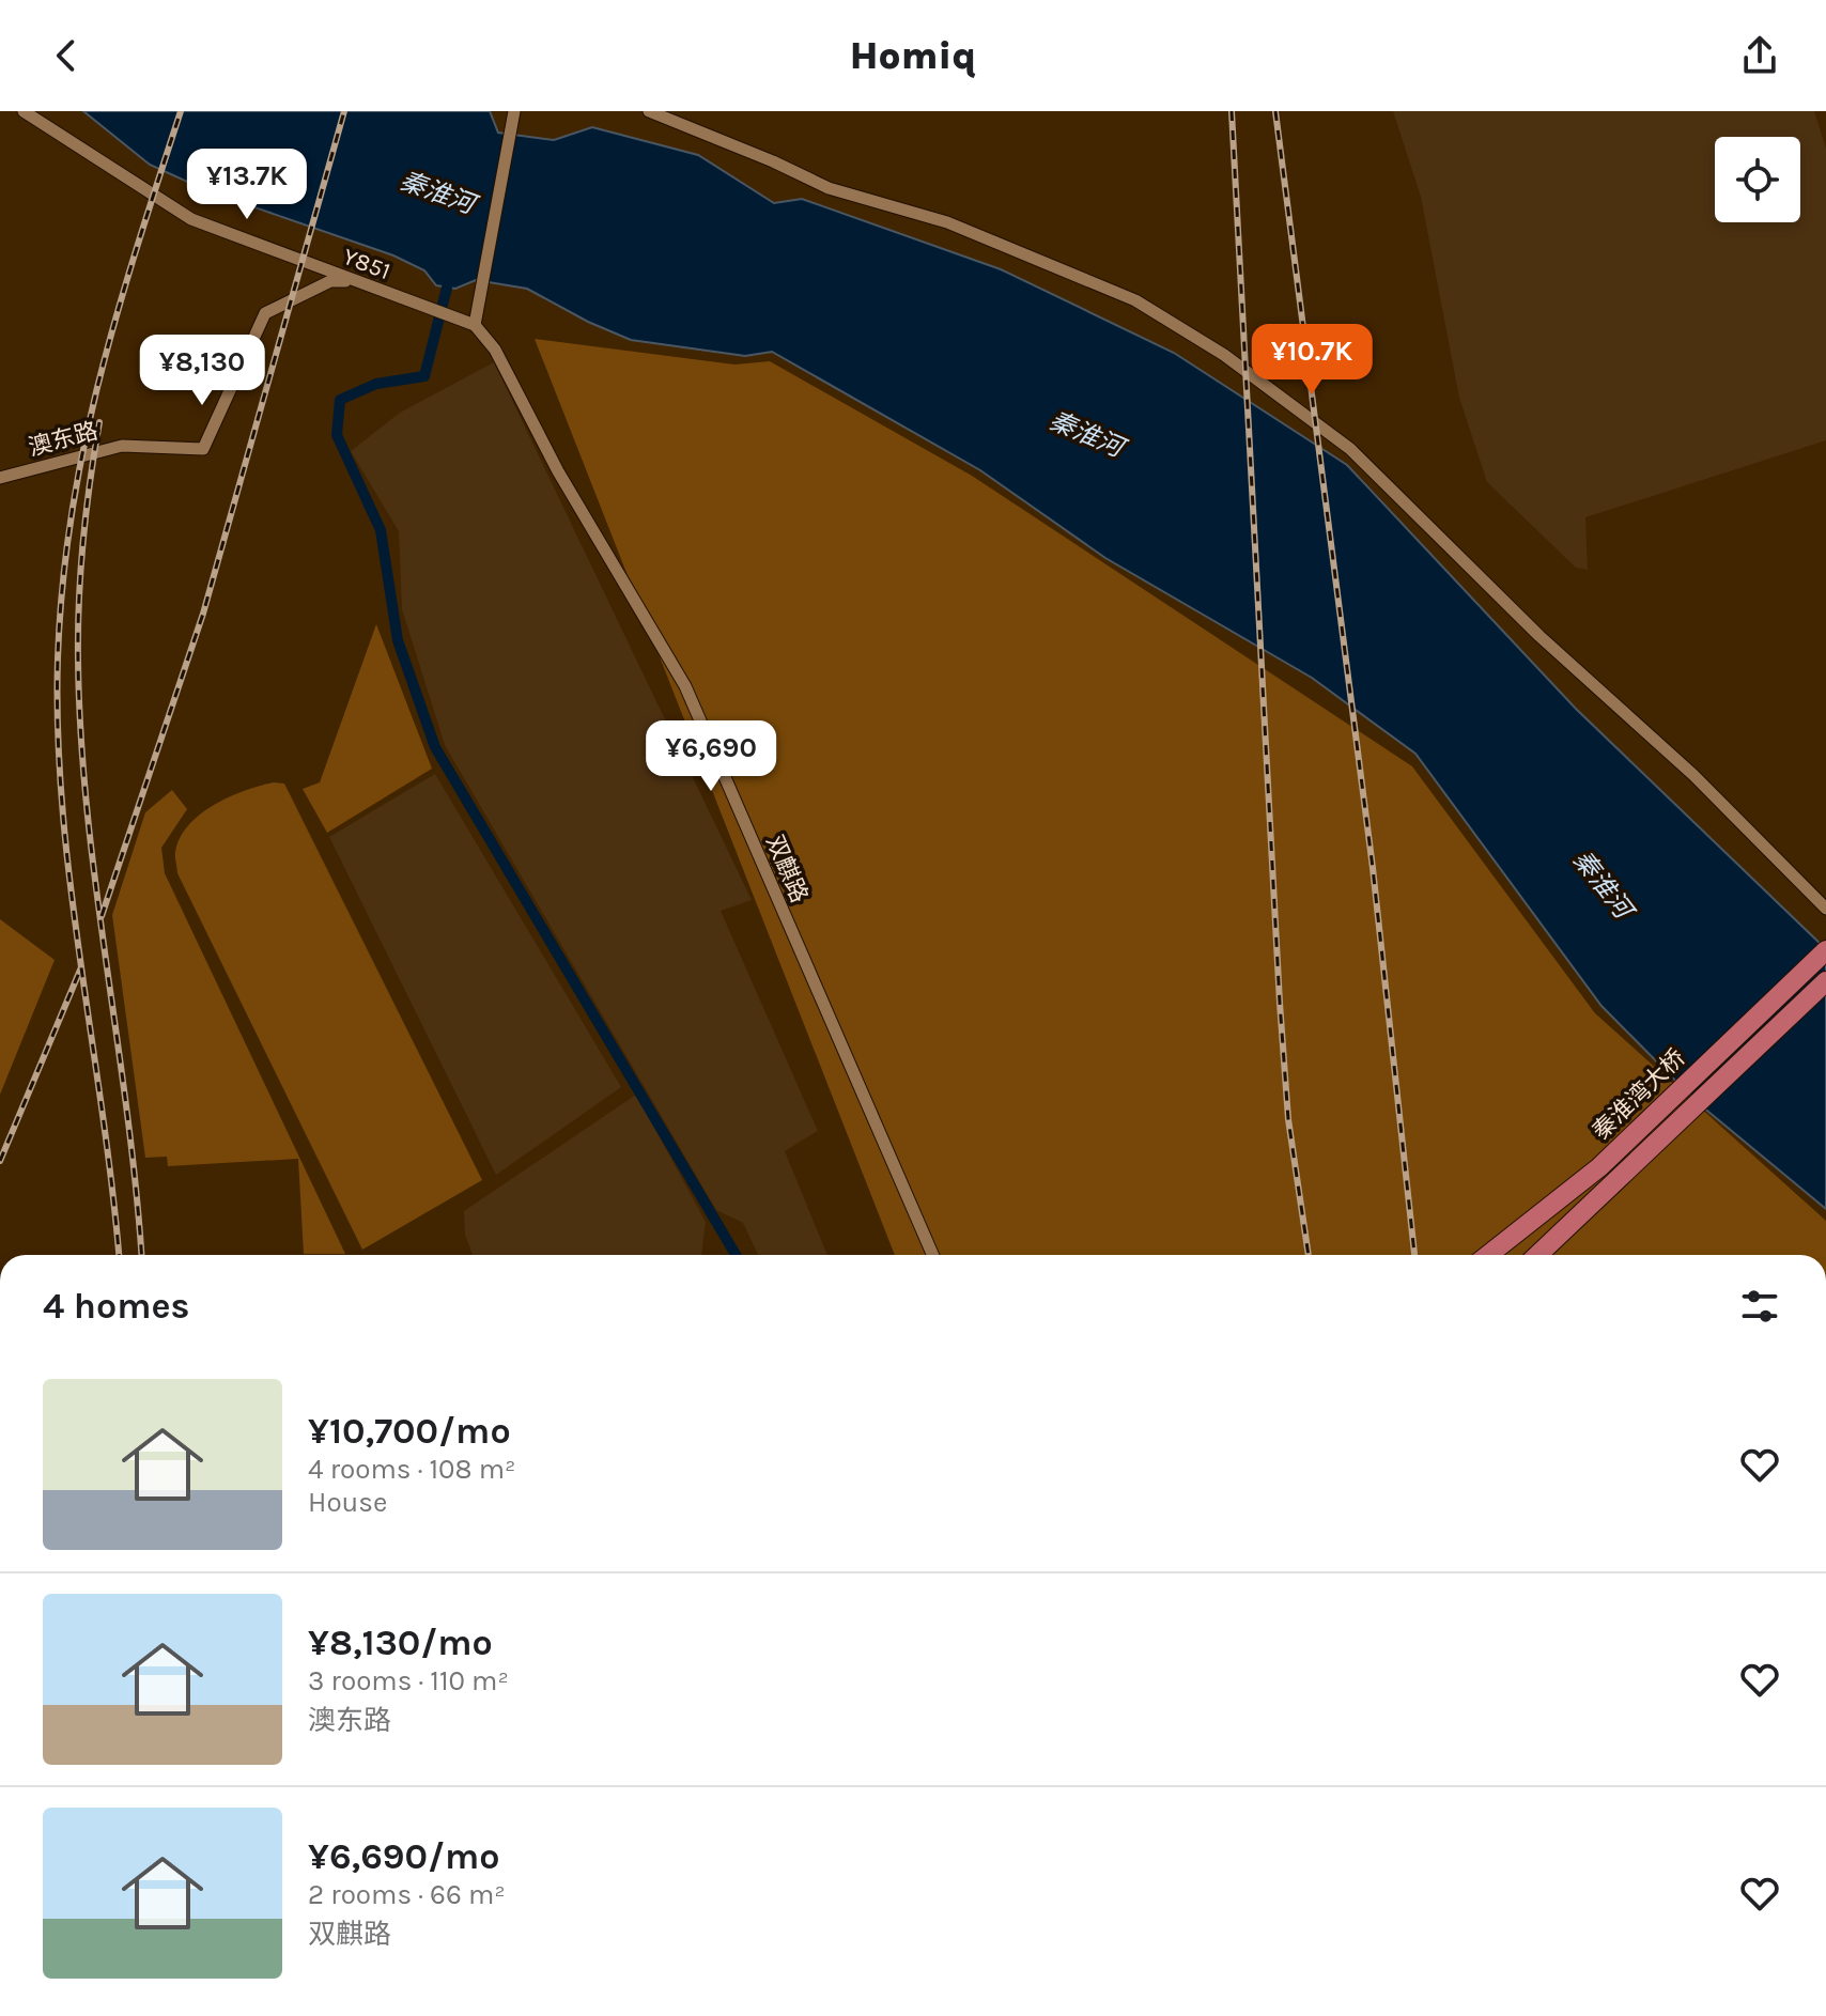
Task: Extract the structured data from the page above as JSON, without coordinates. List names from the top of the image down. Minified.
{"streets":{"main road":["秦淮湾大桥"],"street":["Y851","澳东路","双麒路"]},"crossings":[["Y851","澳东路"],["Y851","双麒路"]],"water":["秦淮河"],"page":{"header":"Homiq","price":["¥13.7K","¥10.7K","¥8,130","¥6,690"],"heading":"4 homes","list":[{"name":"¥10,700/mo","note":"4 rooms · 108 m² · House"},{"name":"¥8,130/mo","note":"3 rooms · 110 m² · 澳东路"},{"name":"¥6,690/mo","note":"2 rooms · 66 m² · 双麒路"}]}}
